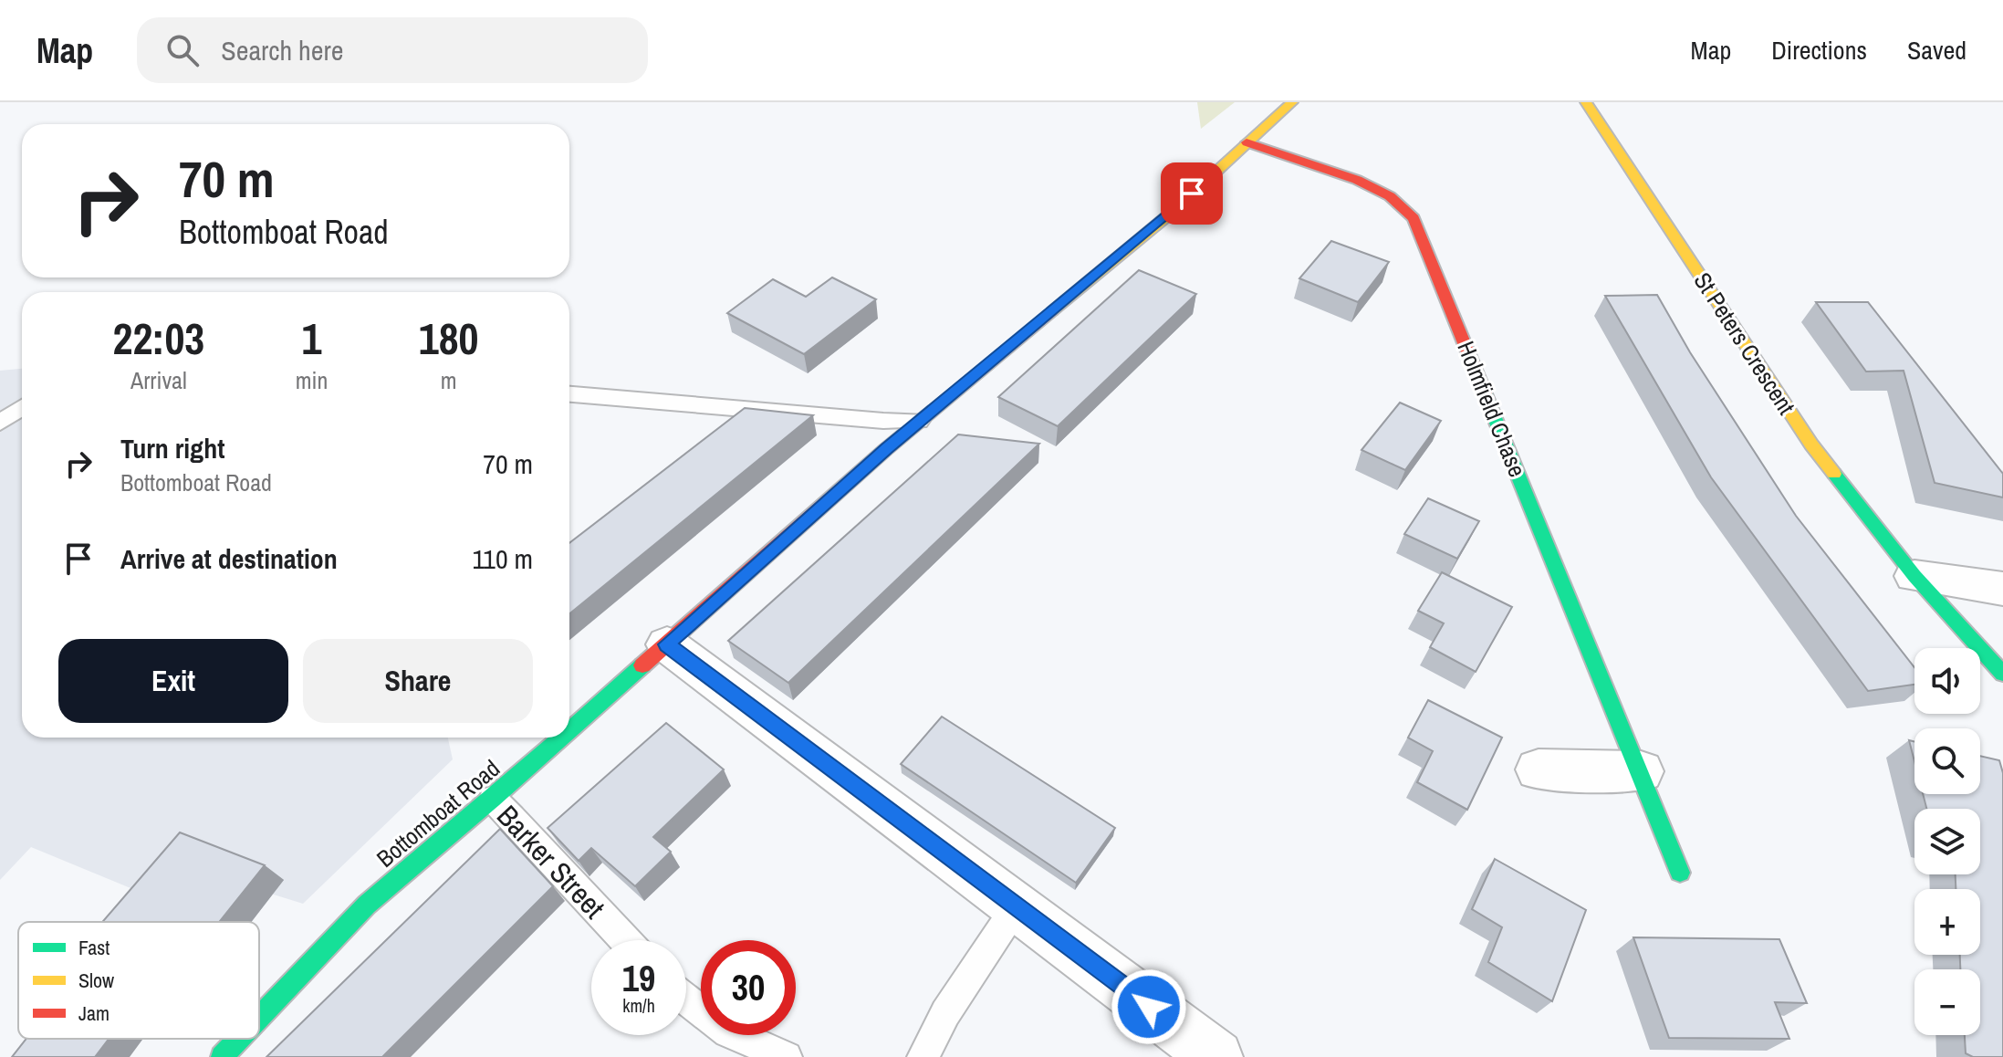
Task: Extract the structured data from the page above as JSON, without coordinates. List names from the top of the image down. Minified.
{"streets":{"street":["St Peters Crescent","Holmfield Chase","Bottomboat Road"],"lane":["Barker Street"]},"crossings":[["Holmfield Chase","Bottomboat Road"],["Bottomboat Road","Barker Street"]],"legend":["Fast","Slow","Jam"],"page":{"header":"Map","search":"Search here","nav":["Map","Directions","Saved"],"turn":["70 m","Bottomboat Road"],"eta":["22:03","Arrival","1","min","180","m"],"list":[{"name":"Turn right","note":"Bottomboat Road","value":"70 m"},{"name":"Arrive at destination","value":"110 m"}],"buttons":["Exit","Share"],"map_buttons":["+","−"],"speed":"19 km/h","limit":"30"}}
